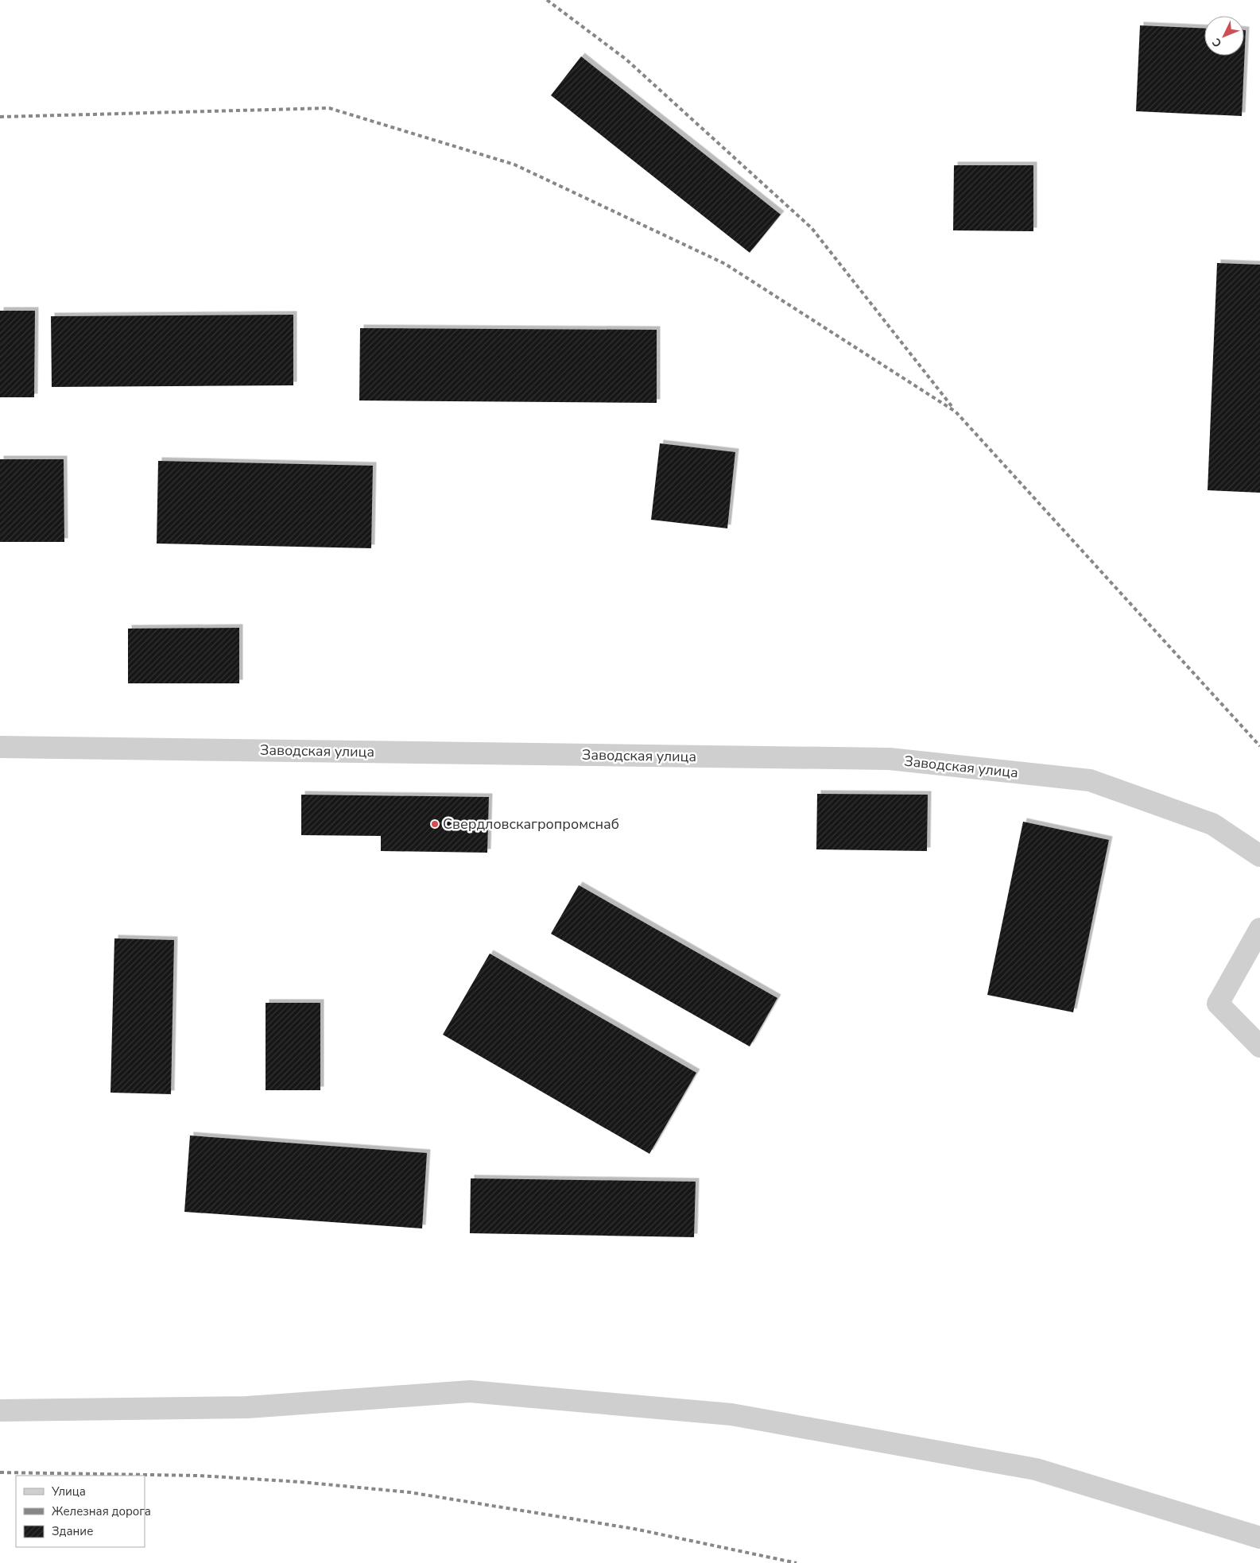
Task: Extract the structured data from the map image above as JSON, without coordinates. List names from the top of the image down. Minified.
{"streets":{"street":["Заводская улица"]},"places":["Свердловскагропромснаб"],"legend":["Улица","Железная дорога","Здание"],"north":"bottom left"}
